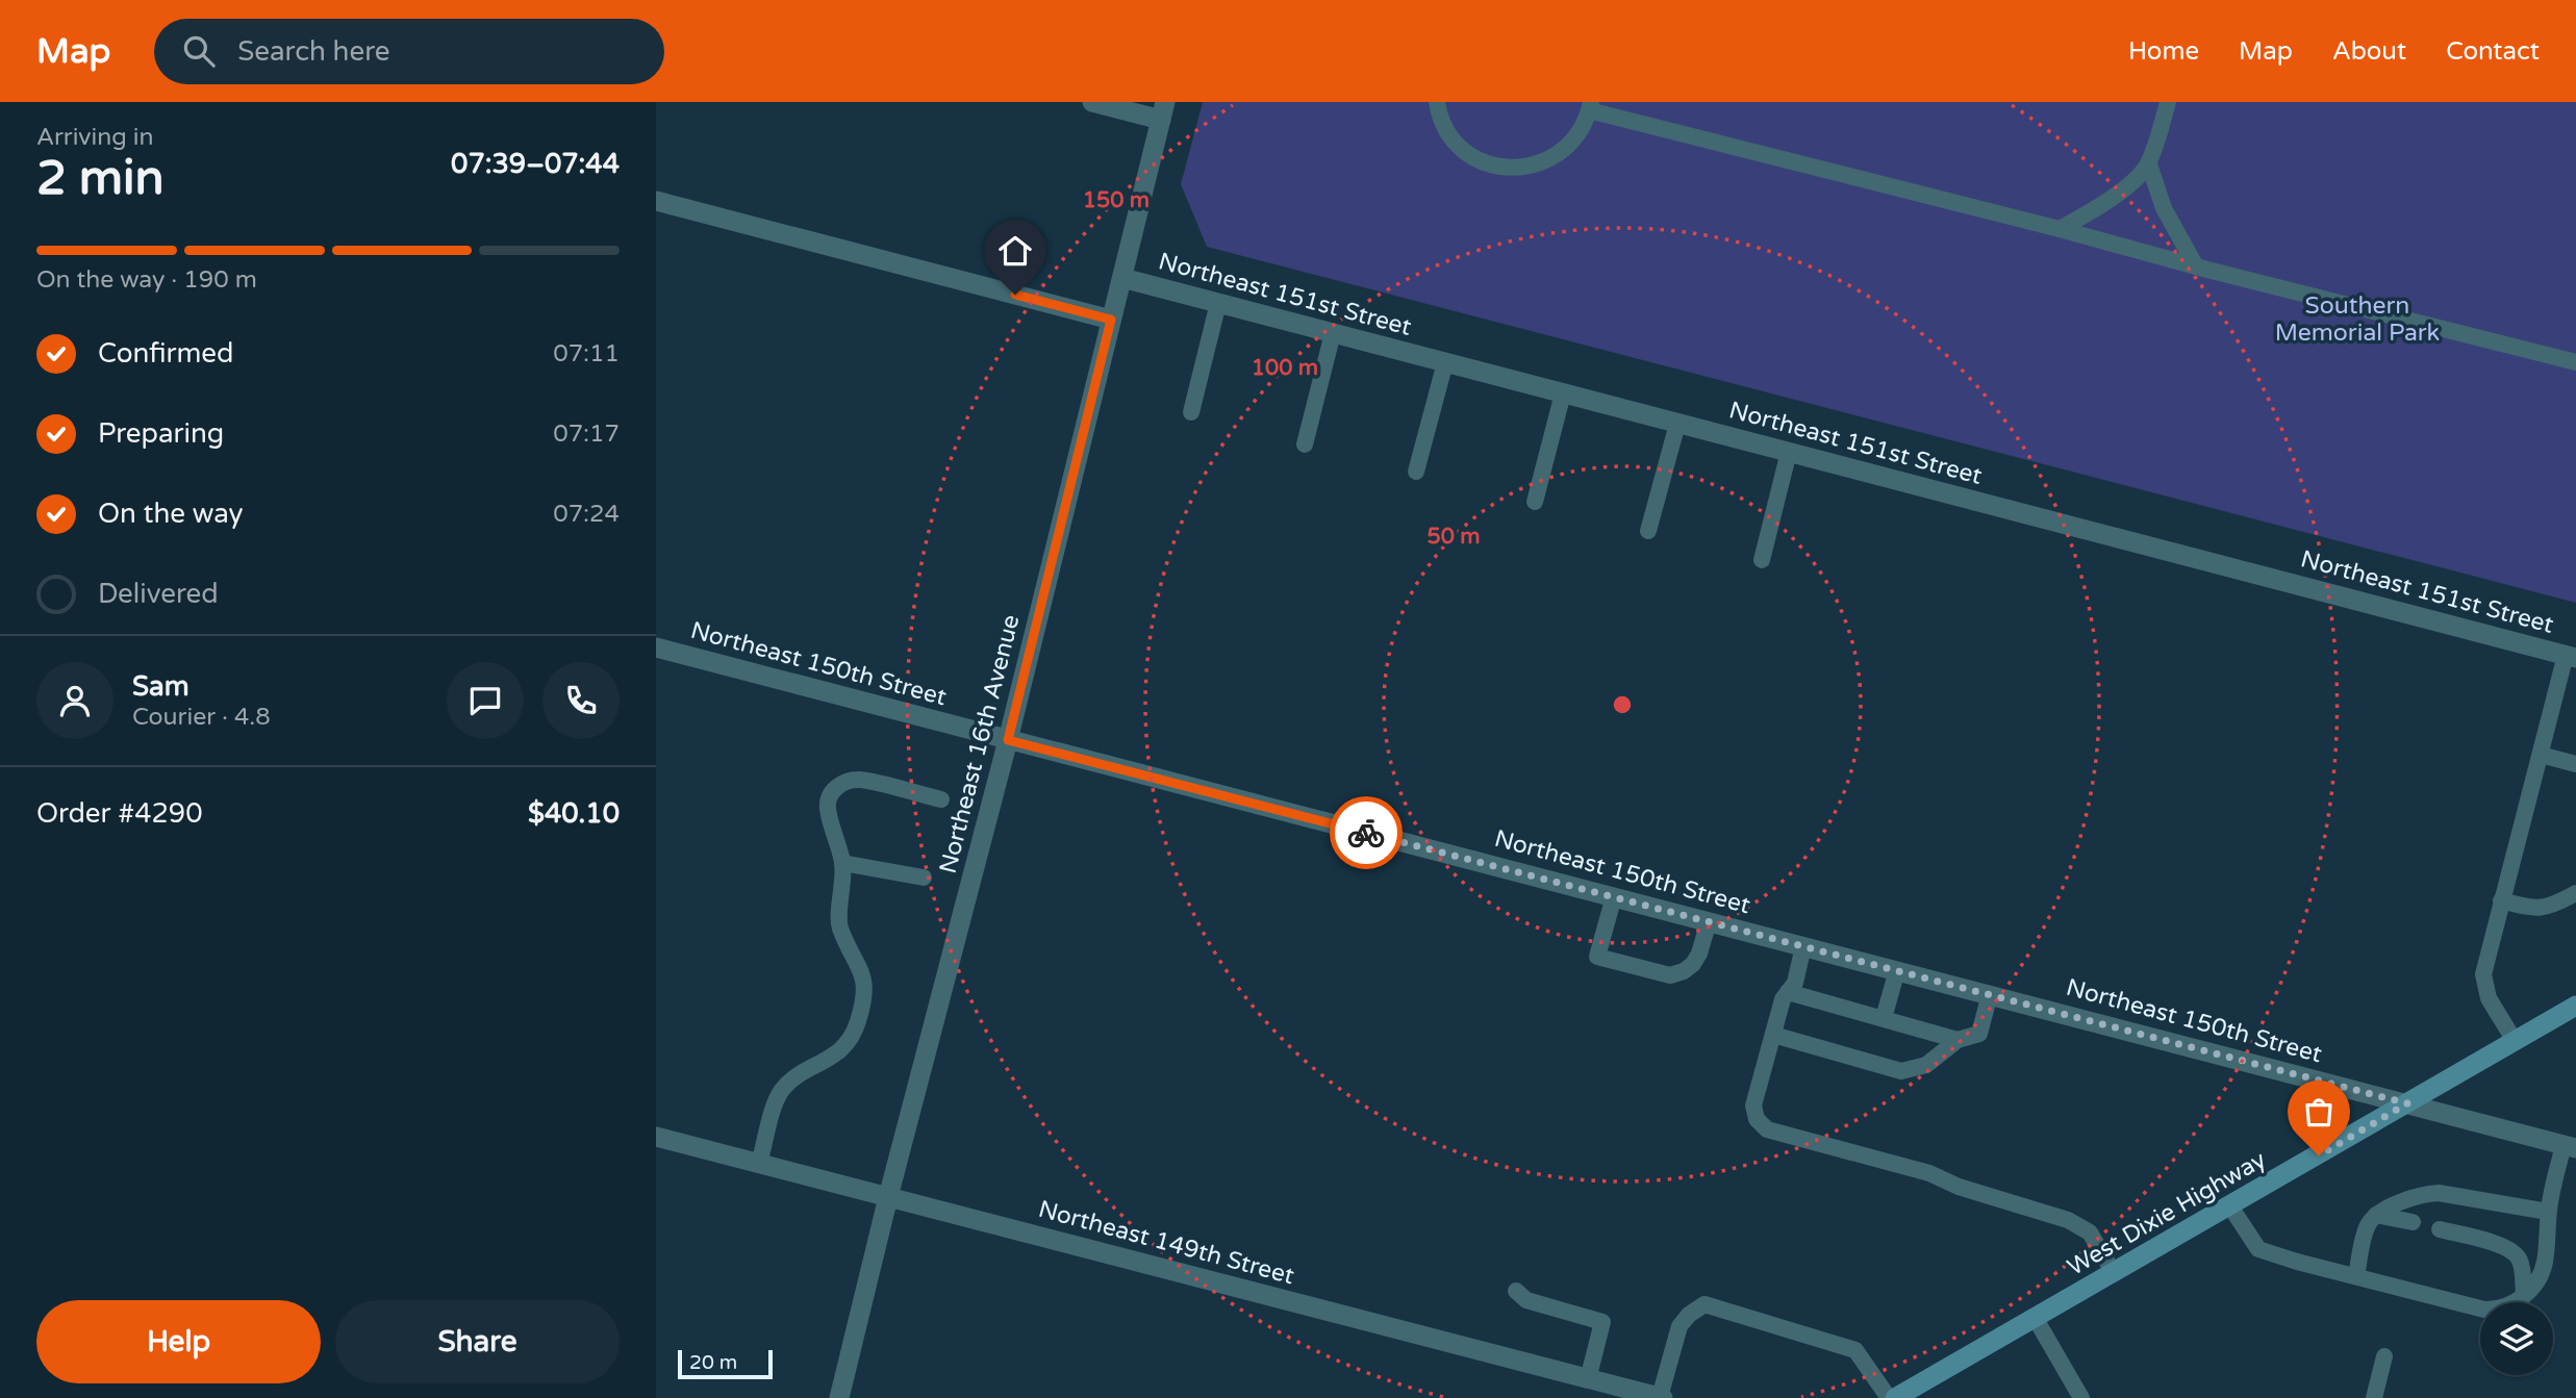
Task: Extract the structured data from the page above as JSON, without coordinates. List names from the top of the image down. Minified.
{"streets":{"main road":["West Dixie Highway"],"street":["Northeast 151st Street","Northeast 150th Street","Northeast 16th Avenue","Northeast 149th Street"]},"crossings":[["Northeast 151st Street","Northeast 16th Avenue"],["Northeast 150th Street","Northeast 16th Avenue"],["Northeast 150th Street","West Dixie Highway"],["Northeast 16th Avenue","Northeast 149th Street"]],"parks":["Southern Memorial Park"],"scale_bar":"20 m","page":{"header":"Map","search":"Search here","nav":["Home","Map","About","Contact"],"heading":["2 min","Arriving in","07:39–07:44"],"panel":["Sam","Courier · 4.8","Order #4290","$40.10"],"bar":"On the way · 190 m","list":[["Confirmed","07:11"],["Preparing","07:17"],["On the way","07:24"],"Delivered"],"buttons":["Help","Share"],"scale":"20 m"},"rings":["150 m","100 m","50 m"]}
